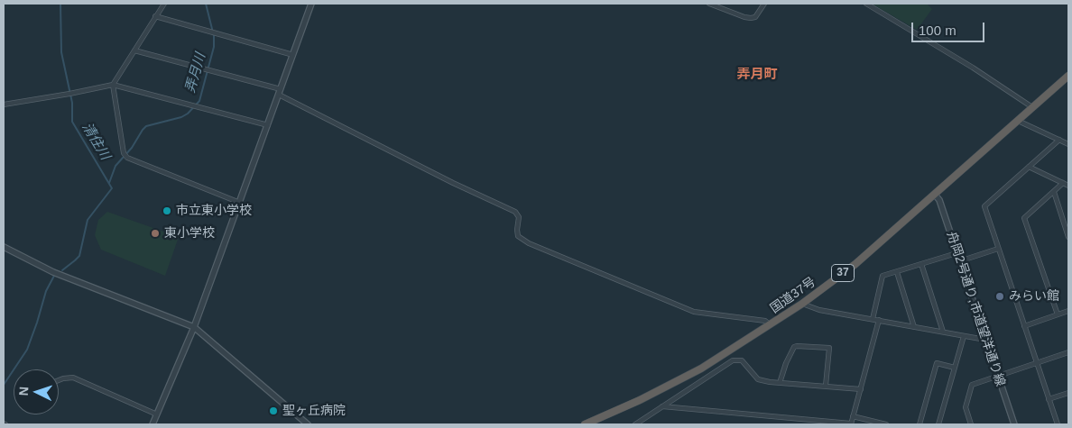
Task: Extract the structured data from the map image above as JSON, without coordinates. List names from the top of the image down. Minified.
{"streets":{"highway":["37","国道37号"],"street":["舟岡2号通り,市道望洋通り線"]},"crossings":[["国道37号","舟岡2号通り,市道望洋通り線"]],"districts":["弄月町"],"water":["弄月川","清住川"],"places":["市立東小学校","東小学校","みらい館","聖ヶ丘病院"],"scale_bar":"100 m","north":"left"}
